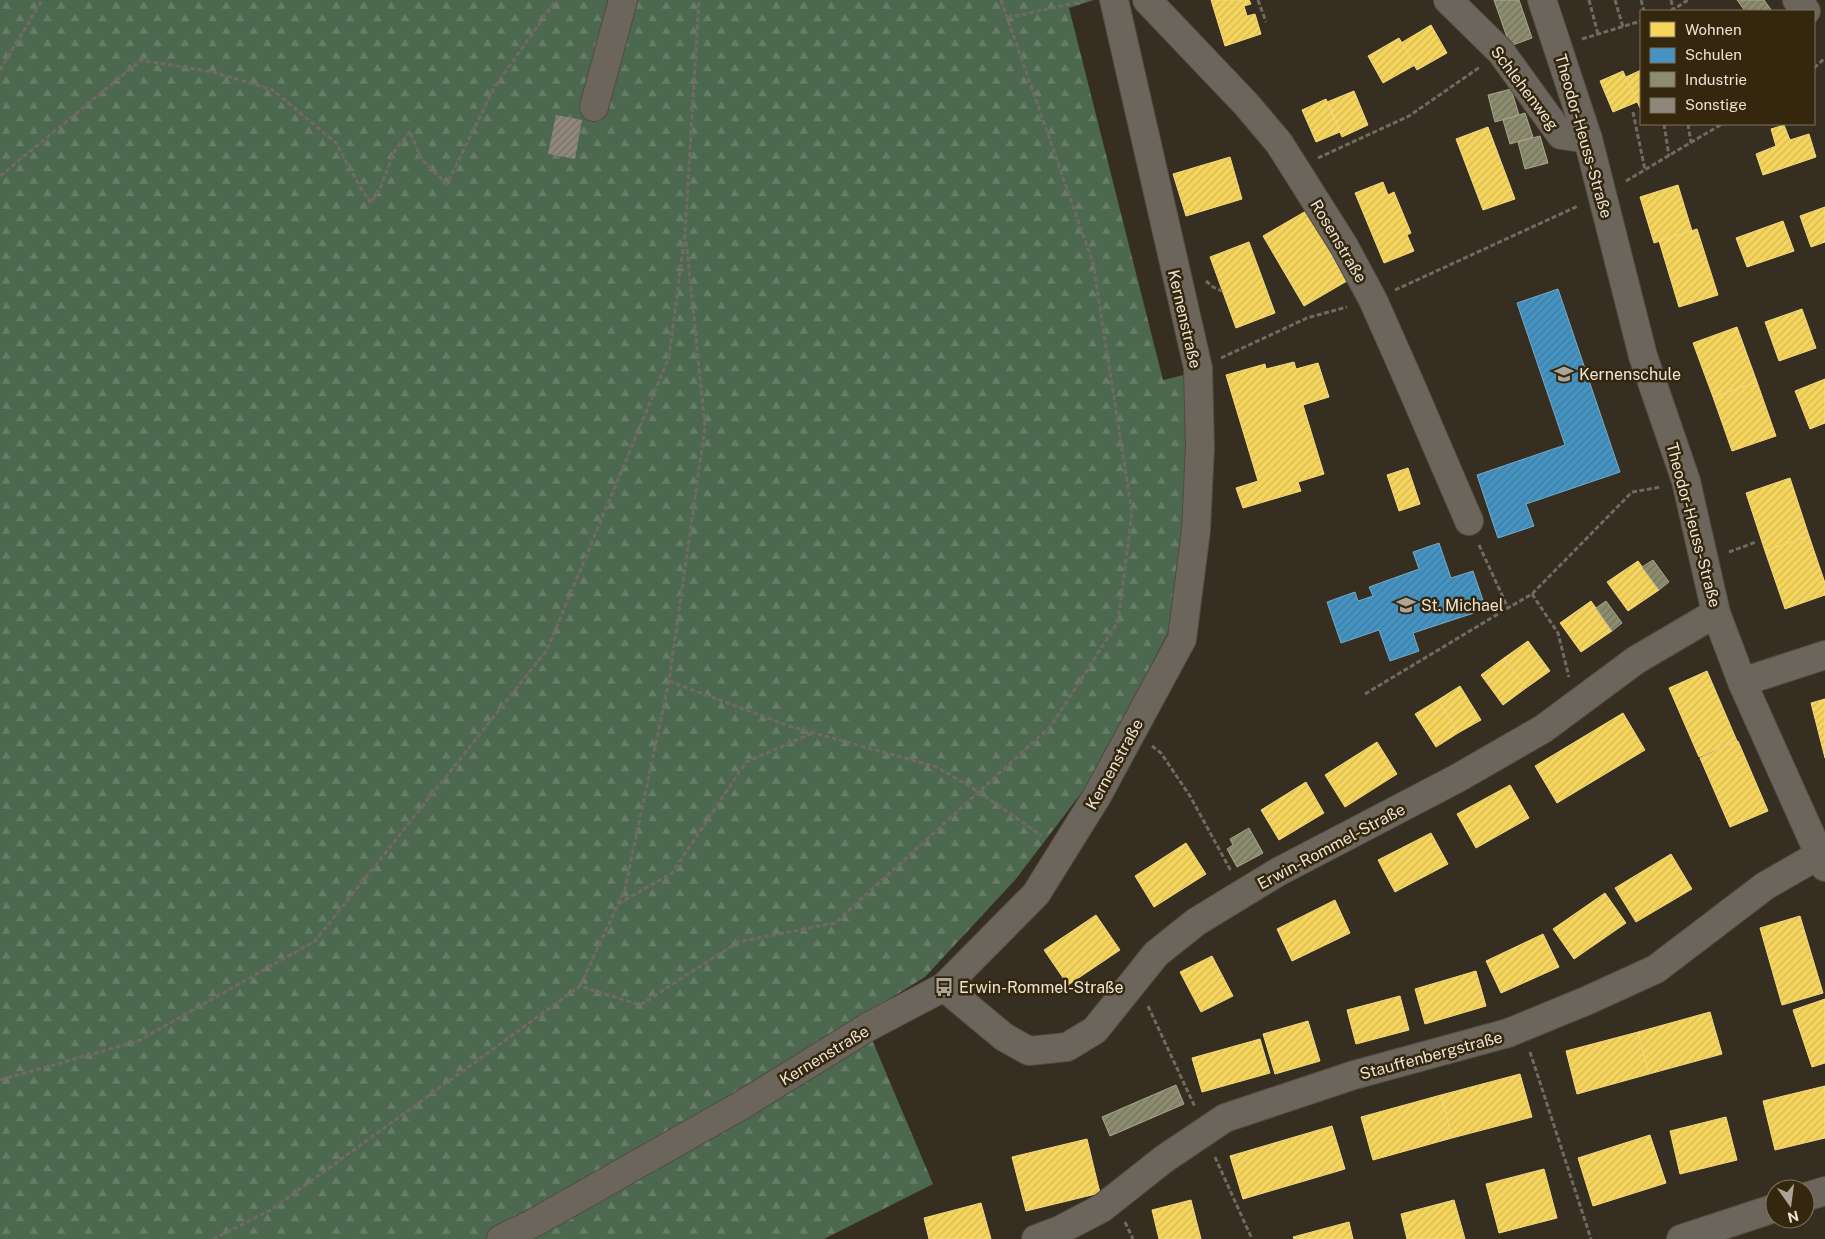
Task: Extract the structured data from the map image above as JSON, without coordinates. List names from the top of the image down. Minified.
{"streets":{"street":["Schlehenweg","Theodor-Heuss-Straße","Rosenstraße","Kernenstraße","Erwin-Rommel-Straße","Stauffenbergstraße"]},"crossings":[["Schlehenweg","Theodor-Heuss-Straße"],["Theodor-Heuss-Straße","Erwin-Rommel-Straße"],["Theodor-Heuss-Straße","Stauffenbergstraße"],["Kernenstraße","Erwin-Rommel-Straße"]],"places":{"school or university":["Kernenschule","St. Michael"],"bus stop":["Erwin-Rommel-Straße"]},"legend":["Wohnen","Schulen","Industrie","Sonstige"],"north":"bottom"}
